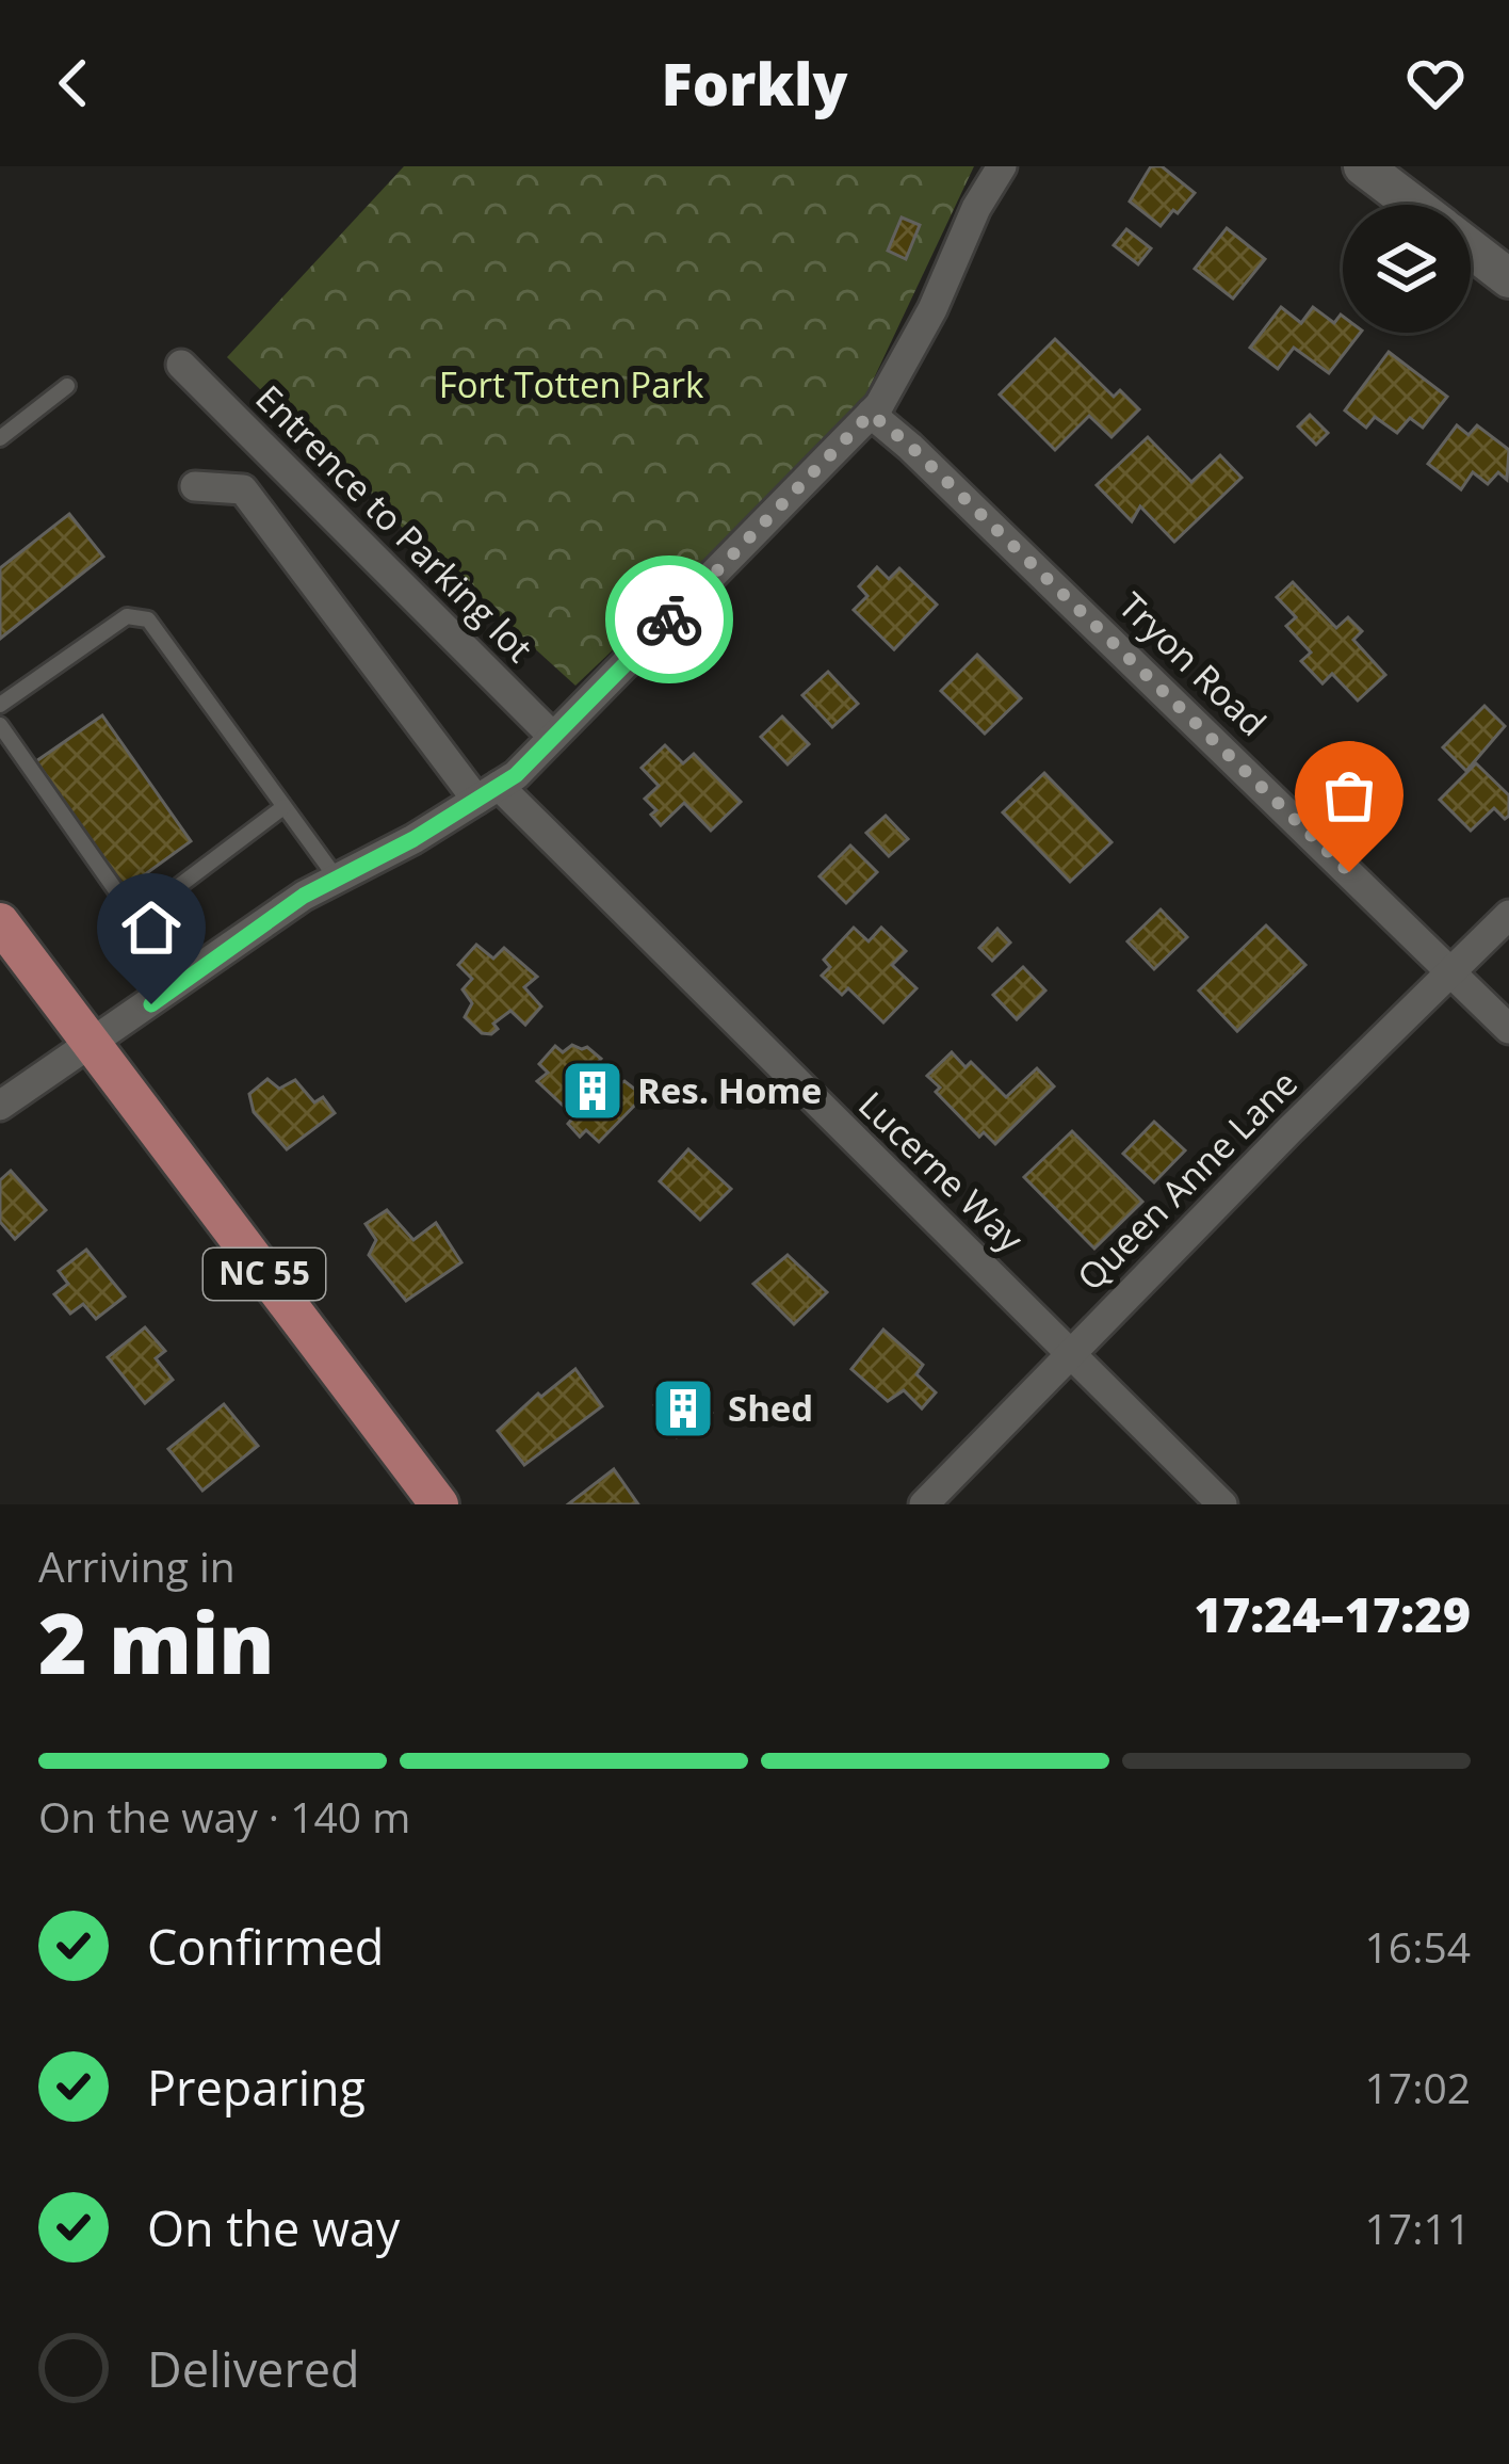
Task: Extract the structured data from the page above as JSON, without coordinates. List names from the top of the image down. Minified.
{"streets":{"main road":["NC 55"],"street":["Entrence to Parking lot","Tryon Road","Lucerne Way","Queen Anne Lane"]},"crossings":[["Tryon Road","Queen Anne Lane"],["Lucerne Way","Queen Anne Lane"]],"parks":["Fort Totten Park"],"places":{"building":["Res. Home","Shed"]},"page":{"header":"Forkly","heading":["2 min","Arriving in","17:24–17:29"],"bar":"On the way · 140 m","list":[["Confirmed","16:54"],["Preparing","17:02"],["On the way","17:11"],"Delivered"]}}
